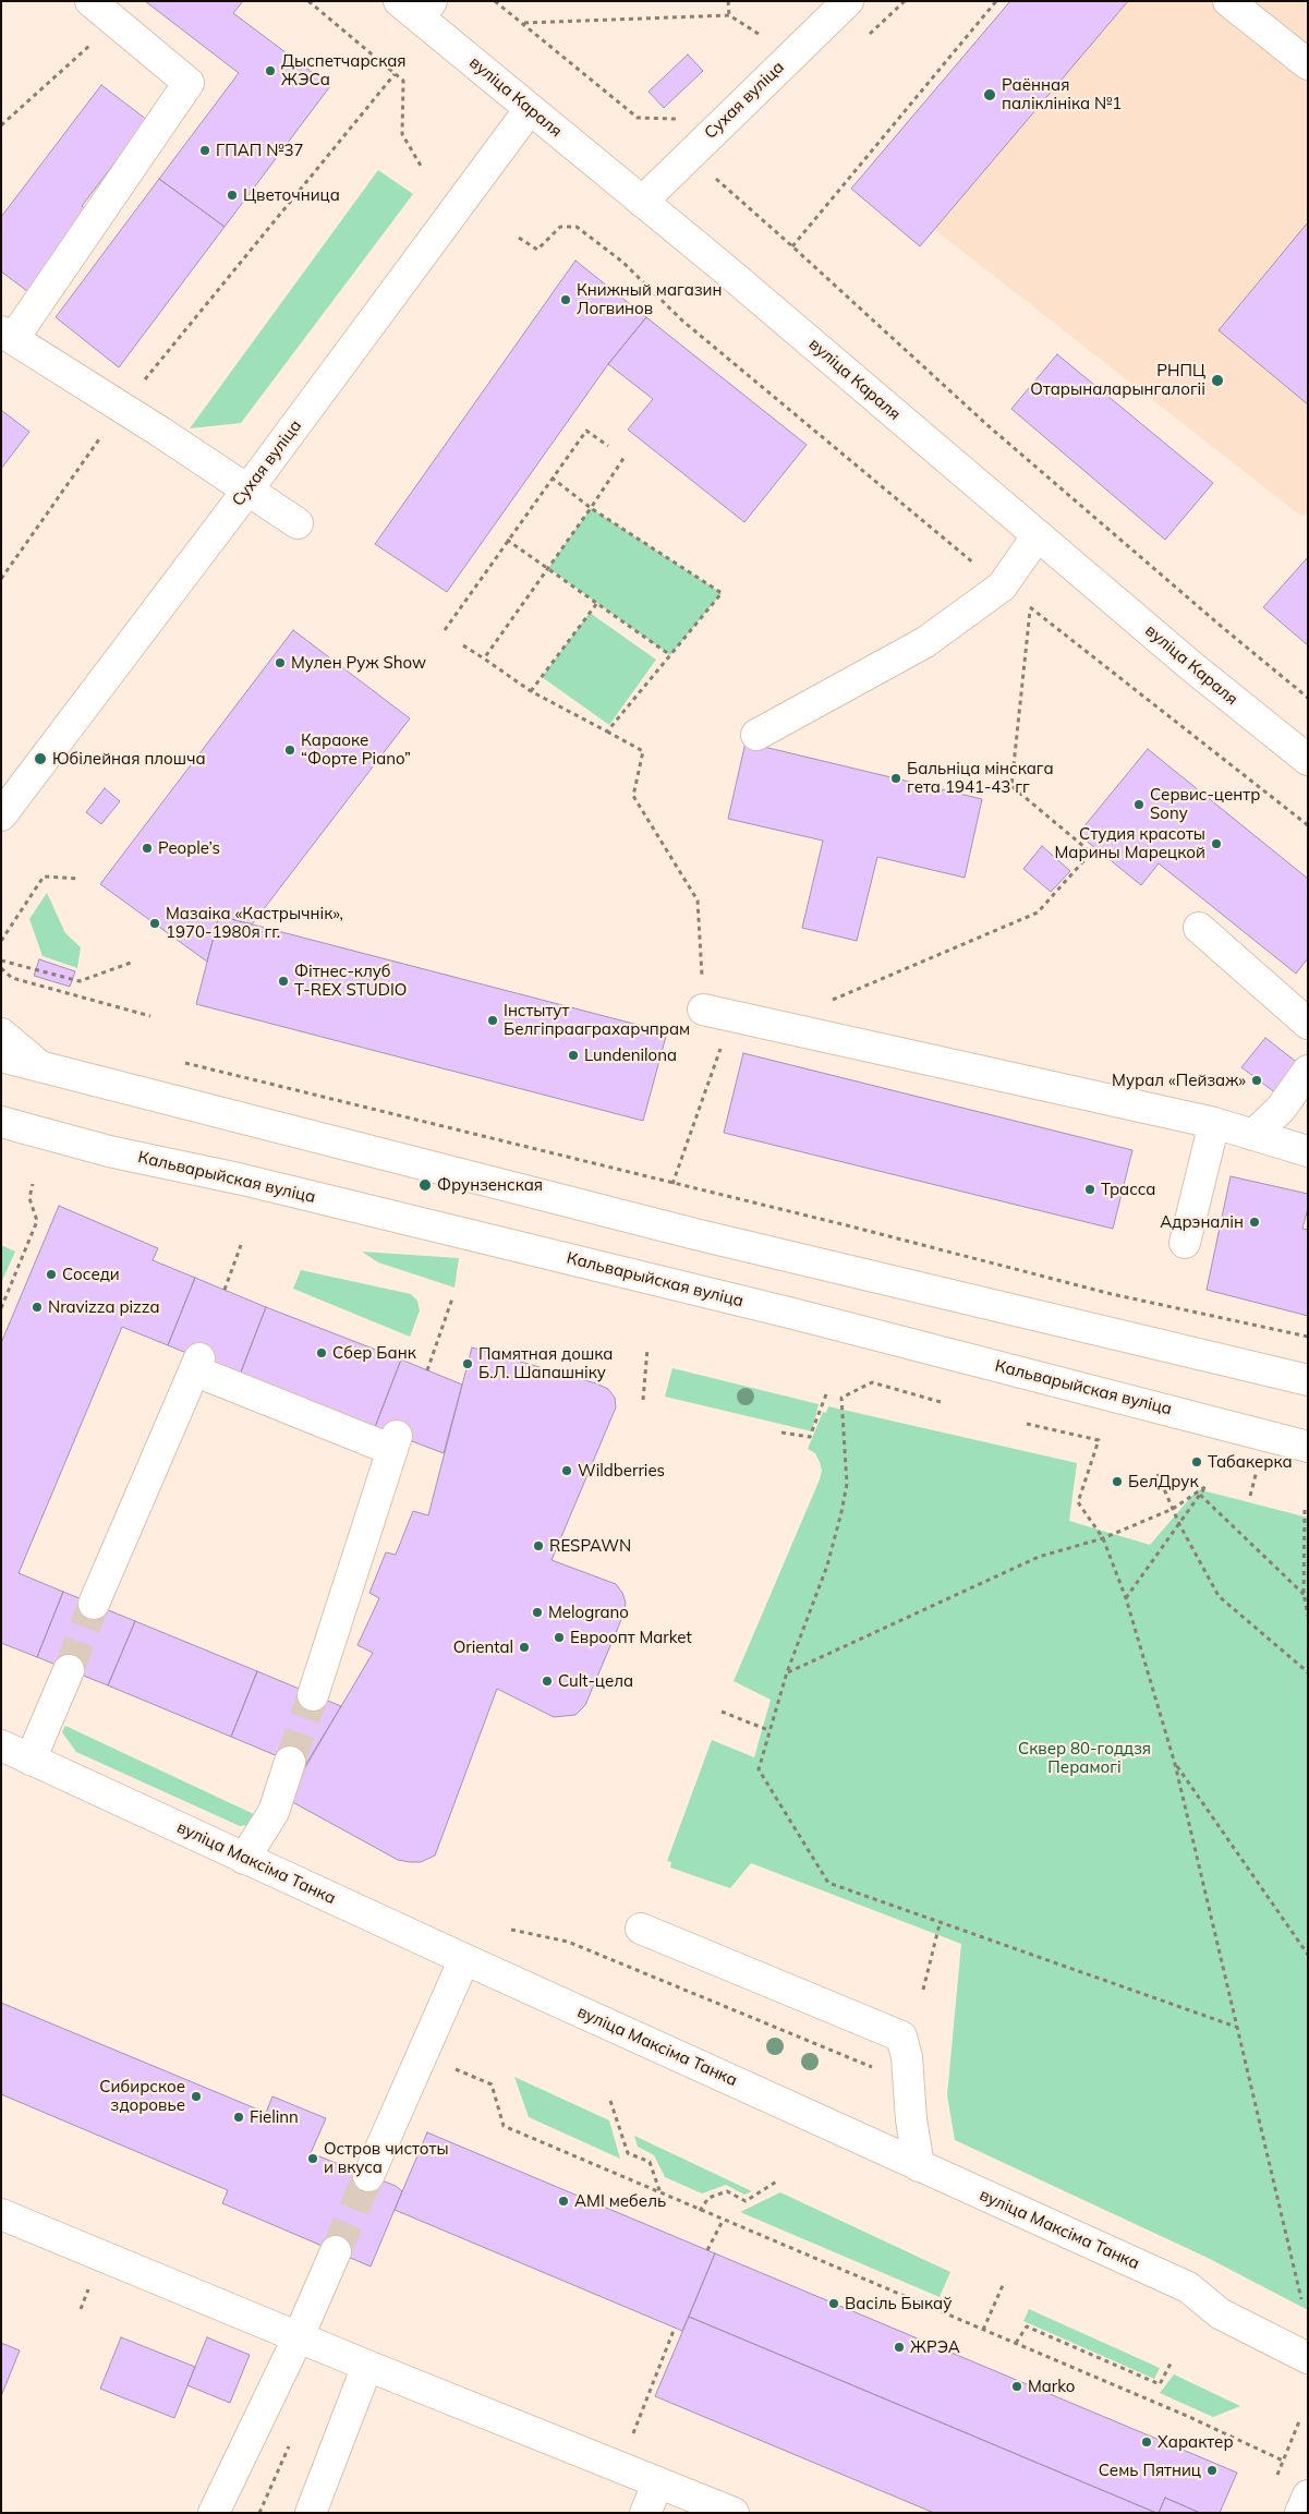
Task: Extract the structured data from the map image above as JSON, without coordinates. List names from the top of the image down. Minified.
{"streets":{"main road":["вуліца Караля","Сухая вуліца","Кальварыйская вуліца","вуліца Максіма Танка"]},"crossings":[["вуліца Караля","Сухая вуліца"]],"parks":["Сквер 80-годдзя Перамогі"],"places":["Дыспетчарская ЖЭСа","Раённая паліклініка №1","ГПАП №37","Цветочница","Книжный магазин Логвинов","РНПЦ Отарыналарынгалогіі","Мулен Руж Show","Караоке “Форте Piano”","Юбілейная плошча","Бальніца мінскага гета 1941-43 гг","Сервис-центр Sony","Студия красоты Марины Марецкой","People’s","Мазаіка «Кастрычнік», 1970-1980я гг.","Фітнес-клуб T-REX STUDIO","Інстытут Белгіпрааграхарчпрам","Lundenilona","Мурал «Пейзаж»","Фрунзенская","Трасса","Адрэналін","Соседи","Nravizza pizza","Сбер Банк","Памятная дошка Б.Л. Шапашніку","Табакерка","Wildberries","БелДрук","RESPAWN","Melograno","Евроопт Market","Oriental","Cult-цела","Сибирское здоровье","Fielinn","Остров чистоты и вкуса","AMI мебель","Васіль Быкаў","ЖРЭА","Marko","Характер","Семь Пятниц"]}
